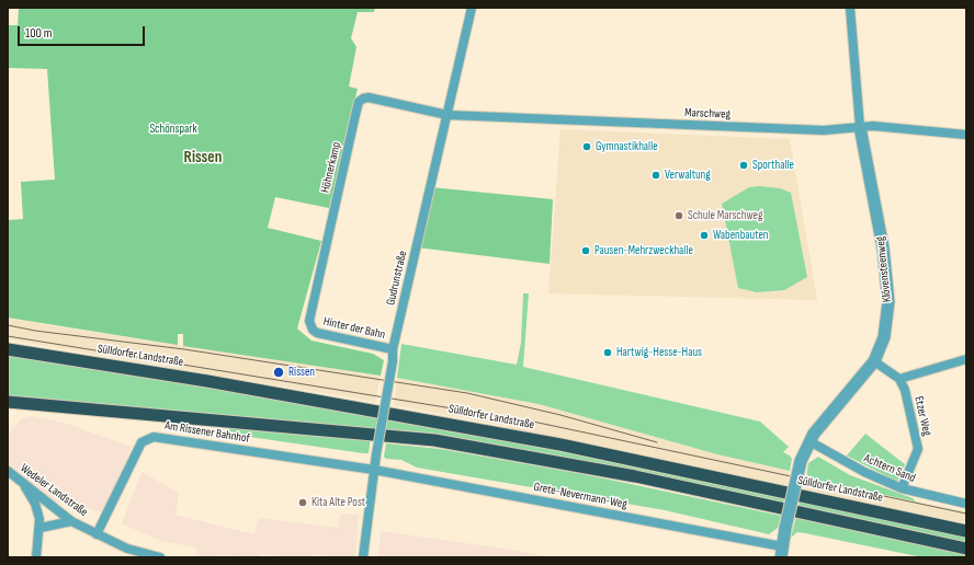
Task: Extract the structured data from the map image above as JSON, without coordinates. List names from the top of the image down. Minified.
{"streets":{"highway":["Sülldorfer Landstraße"],"street":["Marschweg","Höhnerkamp","Klövensteenweg","Gudrunstraße","Hinter der Bahn","Etzer Weg","Am Rissener Bahnhof","Achtern Sand","Wedeler Landstraße","Grete-Nevermann-Weg"]},"crossings":[["Marschweg","Höhnerkamp"],["Marschweg","Klövensteenweg"],["Marschweg","Gudrunstraße"],["Höhnerkamp","Gudrunstraße"],["Höhnerkamp","Hinter der Bahn"],["Klövensteenweg","Achtern Sand"],["Klövensteenweg","Grete-Nevermann-Weg"],["Gudrunstraße","Hinter der Bahn"],["Gudrunstraße","Am Rissener Bahnhof"],["Gudrunstraße","Grete-Nevermann-Weg"],["Etzer Weg","Achtern Sand"],["Am Rissener Bahnhof","Wedeler Landstraße"],["Am Rissener Bahnhof","Grete-Nevermann-Weg"]],"districts":["Rissen"],"parks":["Schönspark"],"places":["Gymnastikhalle","Sporthalle","Verwaltung","Schule Marschweg","Wabenbauten","Pausen-Mehrzweckhalle","Hartwig-Hesse-Haus","Rissen","Kita Alte Post"],"scale_bar":"100 m"}
